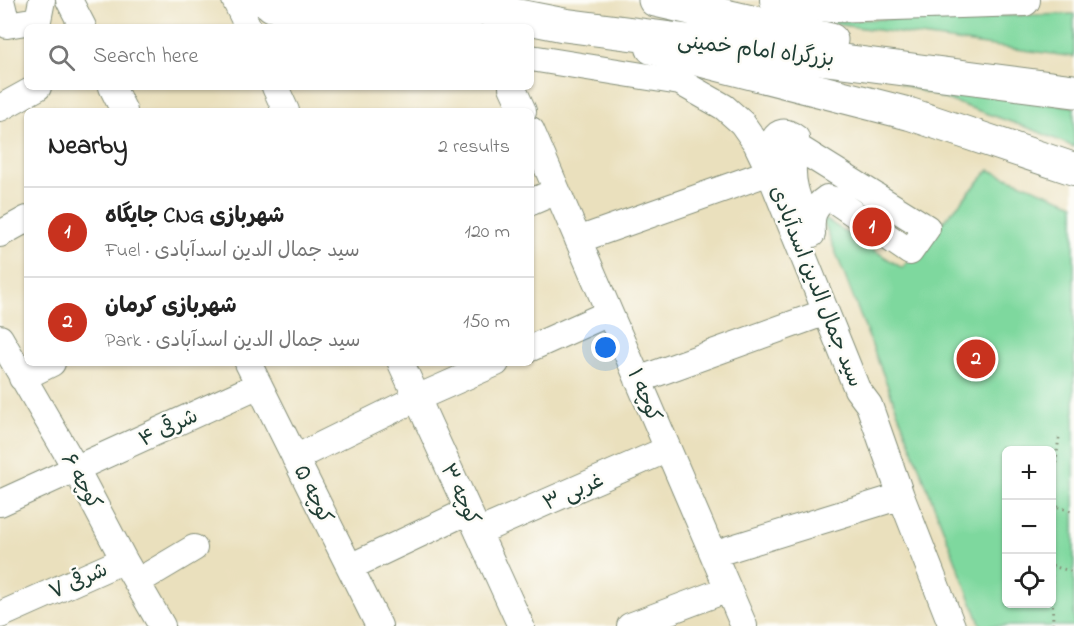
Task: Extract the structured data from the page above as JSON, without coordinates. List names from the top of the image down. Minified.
{"streets":{"highway":["بزرگراه امام خمینی"],"street":["سید جمال الدین اسدآبادی","کوچه ۱","شرقی ۴","کوچه ۶","غربی ۳","کوچه ۵","کوچه ۳","شرقی ۷"]},"crossings":[["کوچه ۱","غربی ۳"],["شرقی ۴","کوچه ۶"],["شرقی ۴","کوچه ۵"],["کوچه ۶","شرقی ۷"],["غربی ۳","کوچه ۵"],["غربی ۳","کوچه ۳"]],"page":{"search":"Search here","heading":["Nearby","2 results"],"list":[{"mark":"1","name":"جایگاه CNG شهربازی","note":"Fuel · سید جمال الدین اسدآبادی","value":"120 m"},{"mark":"2","name":"شهربازی کرمان","note":"Park · سید جمال الدین اسدآبادی","value":"150 m"}],"pins":["1","2"],"map_buttons":["+","−"]}}
